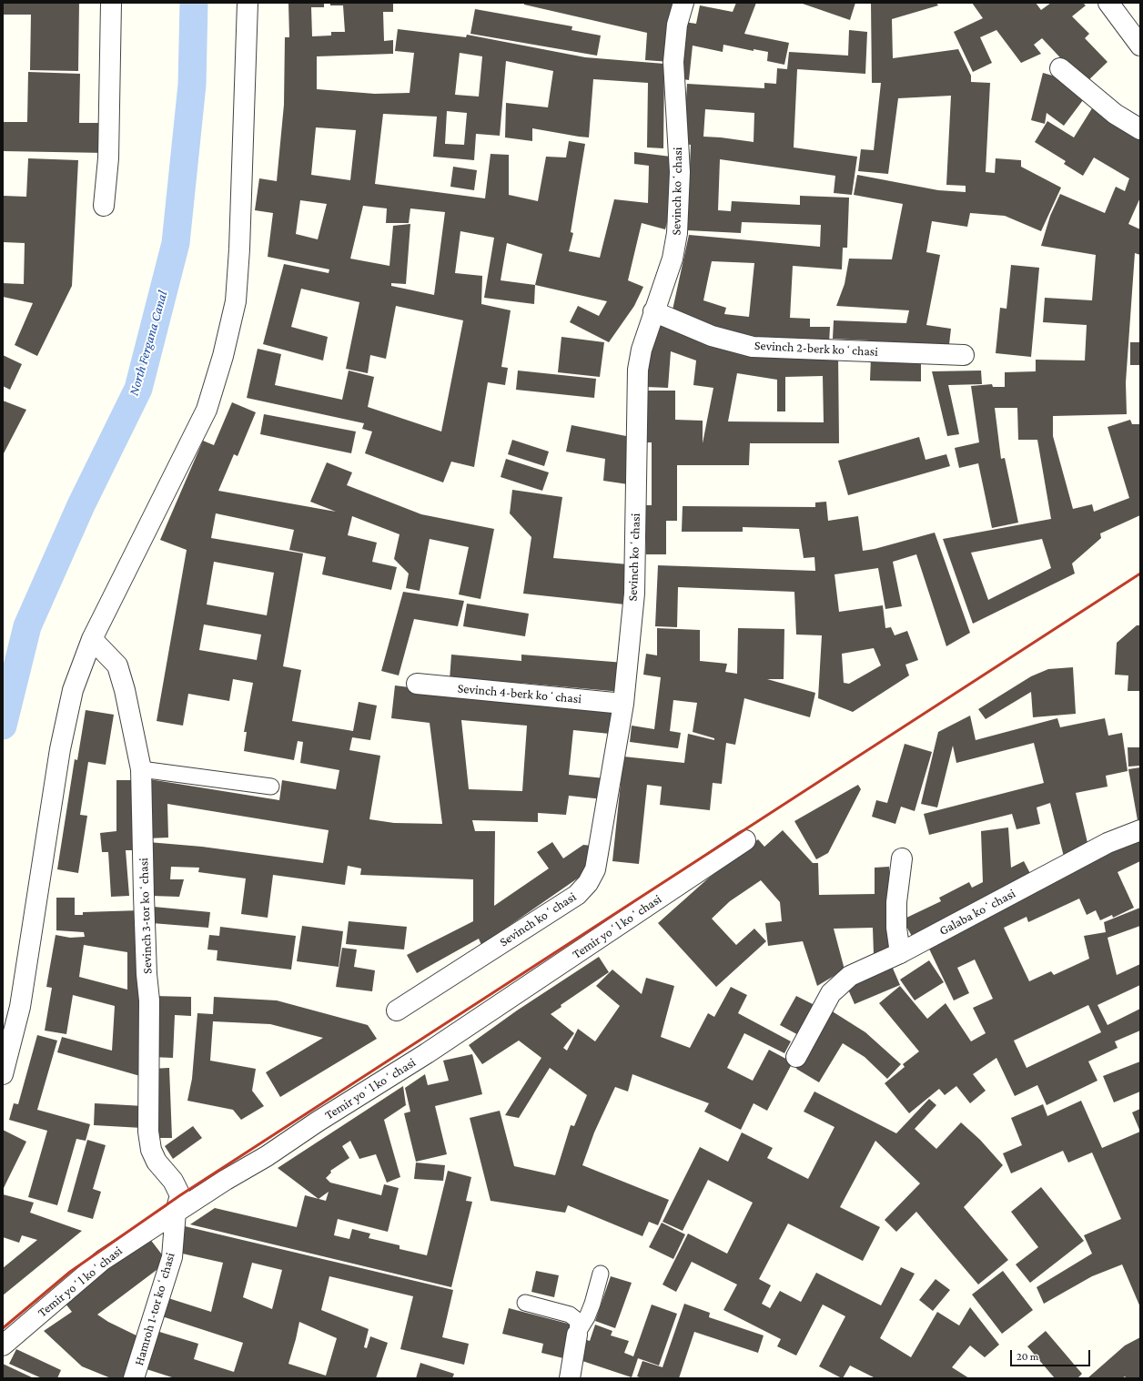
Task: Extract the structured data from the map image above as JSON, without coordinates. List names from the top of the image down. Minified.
{"streets":{"street":["Sevinch koʻchasi","Sevinch 2-berk koʻchasi","Sevinch 4-berk koʻchasi","Galaba koʻchasi","Sevinch 3-tor koʻchasi","Temir yoʻl koʻchasi","Hamroh 1-tor koʻchasi"]},"crossings":[["Sevinch koʻchasi","Sevinch 2-berk koʻchasi"],["Sevinch koʻchasi","Sevinch 4-berk koʻchasi"],["Sevinch 3-tor koʻchasi","Temir yoʻl koʻchasi"],["Sevinch 3-tor koʻchasi","Hamroh 1-tor koʻchasi"],["Temir yoʻl koʻchasi","Hamroh 1-tor koʻchasi"]],"water":["North Fergana Canal"],"scale_bar":"20 m"}
